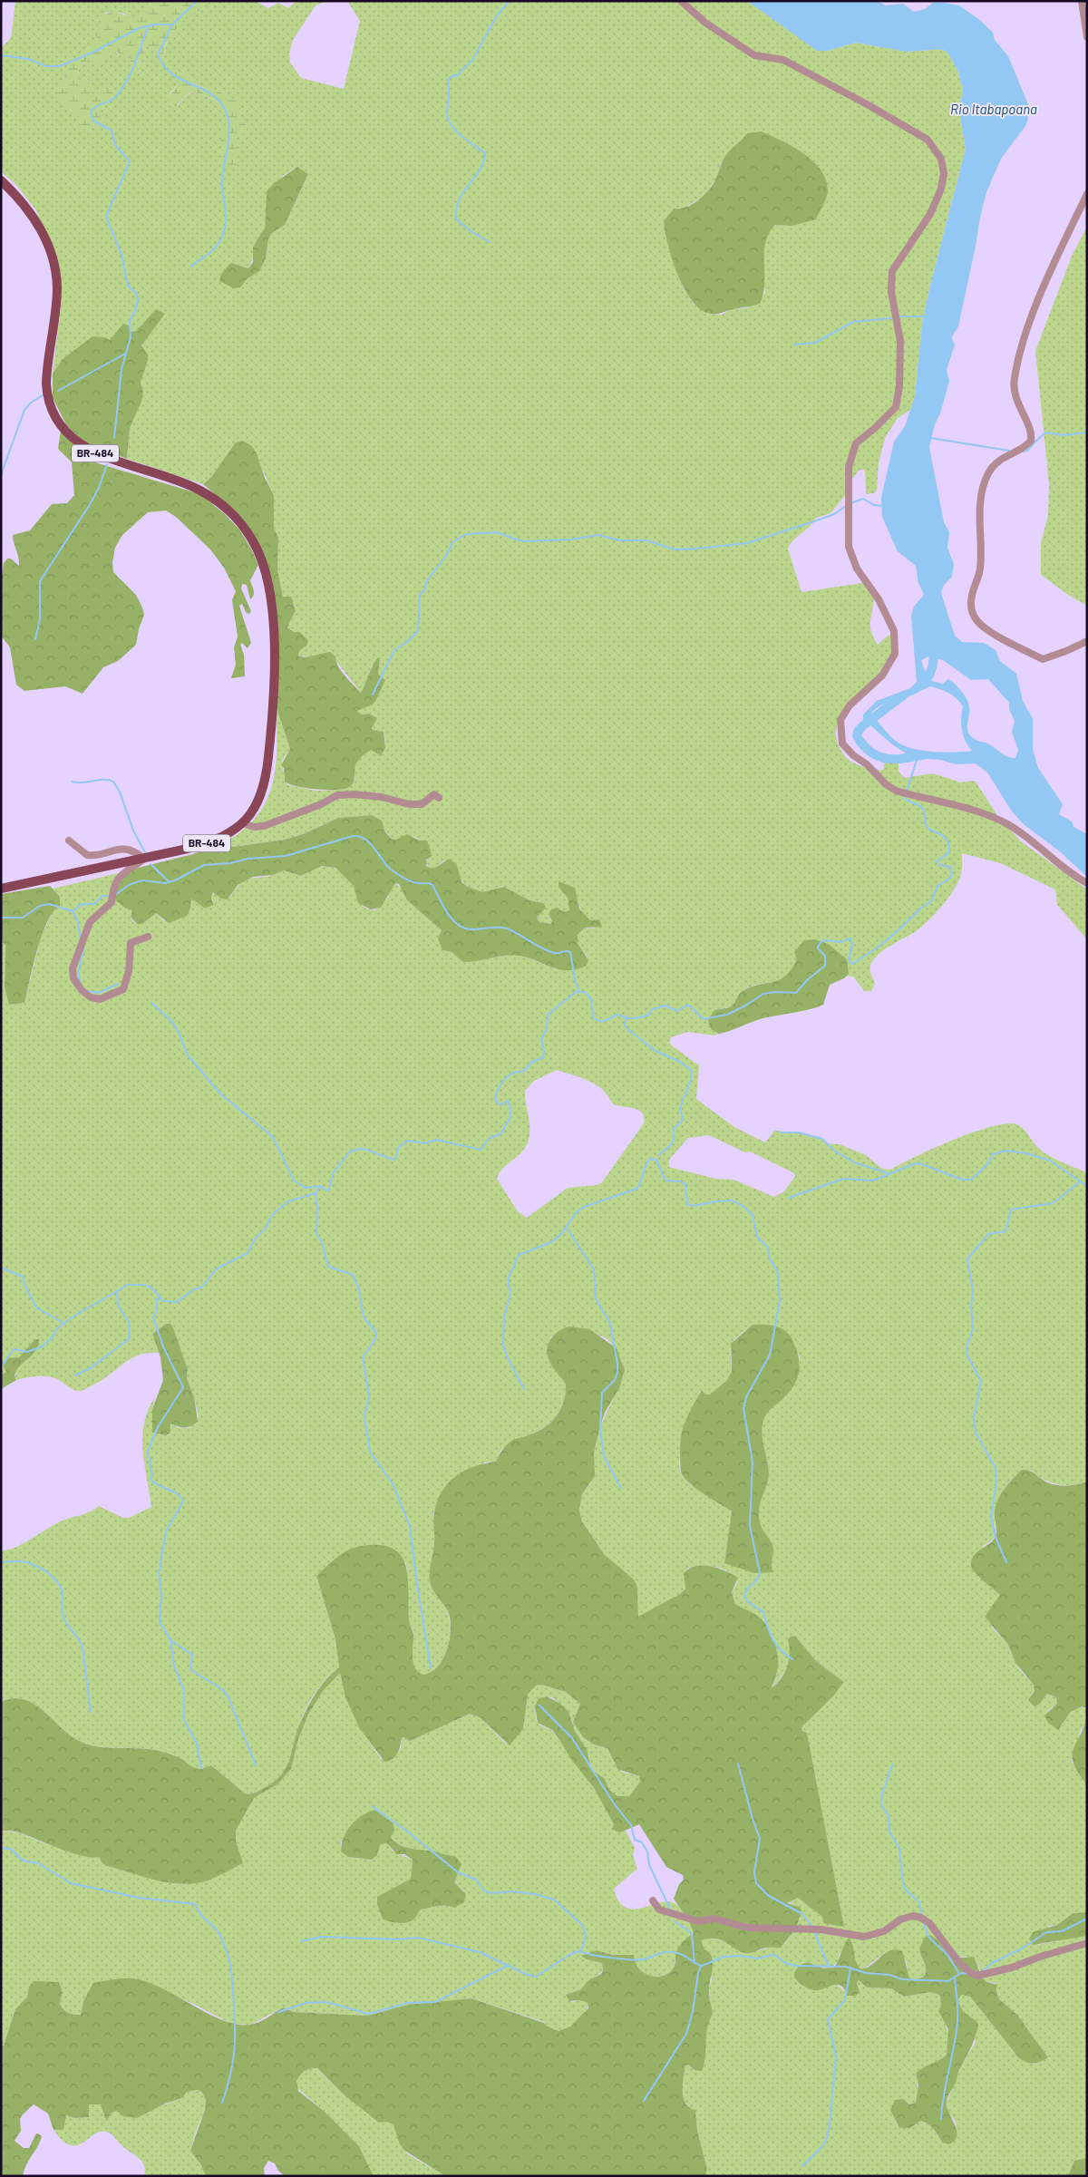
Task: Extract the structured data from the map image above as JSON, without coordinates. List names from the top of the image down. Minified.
{"streets":{"main road":["BR-484"]},"water":["Rio Itabapoana"]}
